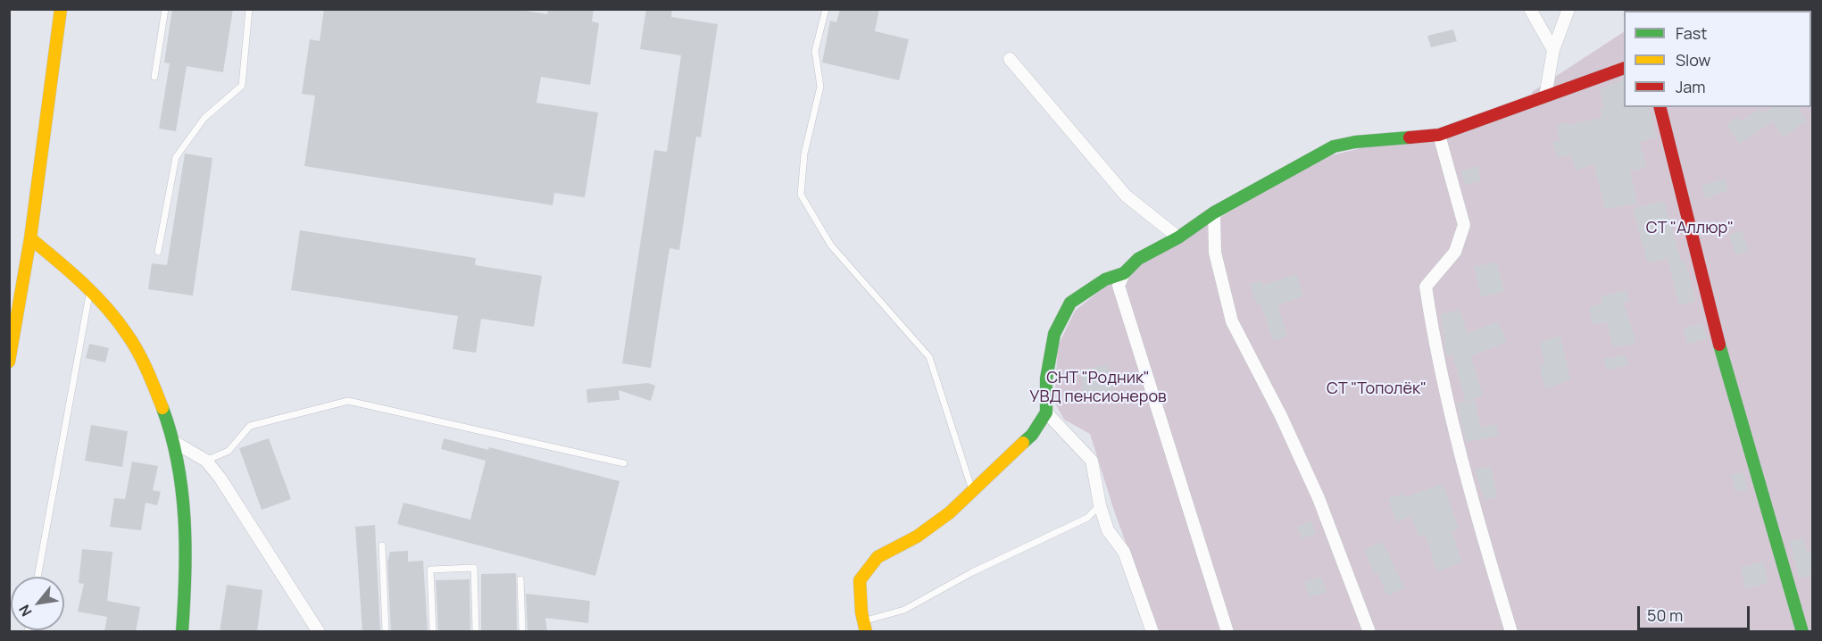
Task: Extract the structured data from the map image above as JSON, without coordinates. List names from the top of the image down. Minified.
{"parks":["СТ \"Аллюр\"","СНТ \"Родник\" УВД пенсионеров","СТ \"Тополёк\""],"legend":["Fast","Slow","Jam"],"scale_bar":"50 m","north":"bottom left"}
